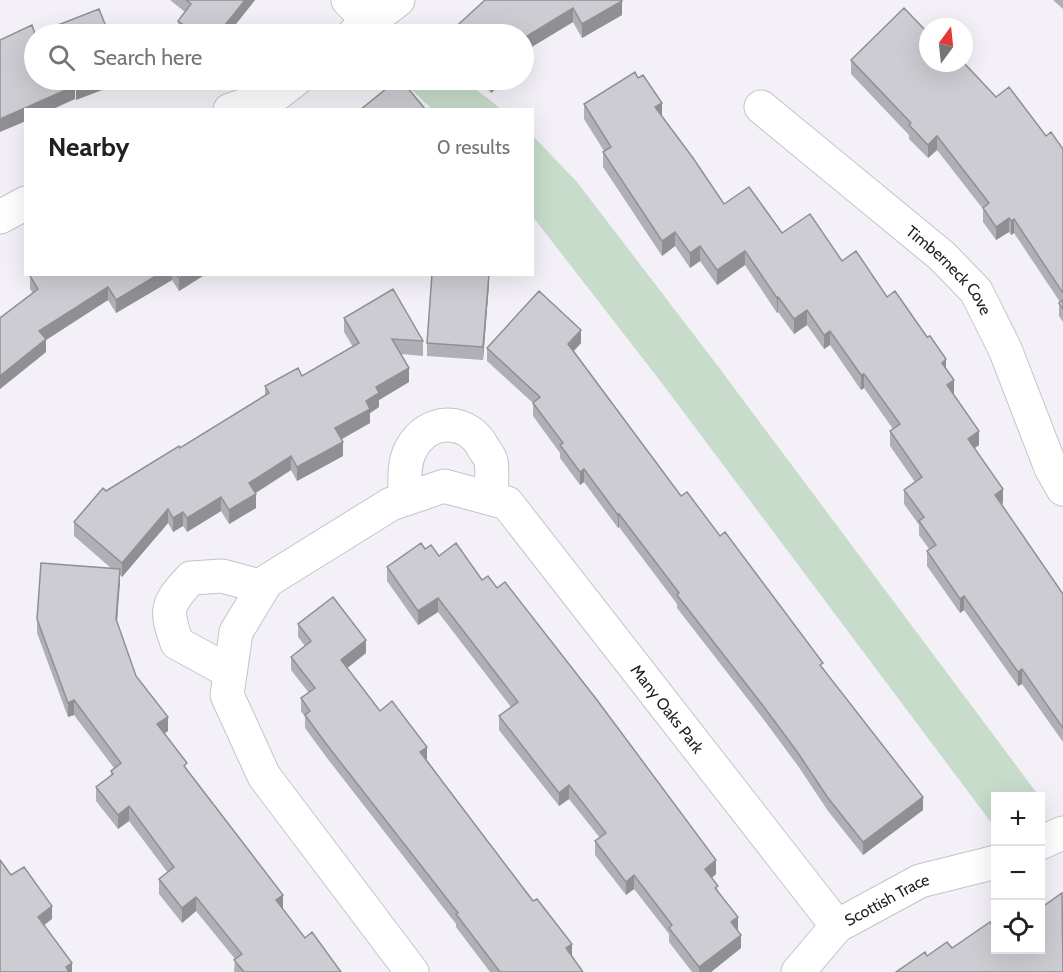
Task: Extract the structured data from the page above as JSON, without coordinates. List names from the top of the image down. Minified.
{"streets":{"street":["Timberneck Cove","Many Oaks Park","Scottish Trace"]},"crossings":[["Many Oaks Park","Scottish Trace"]],"north":"top","page":{"search":"Search here","heading":["Nearby","0 results"],"map_buttons":["+","−"]}}
